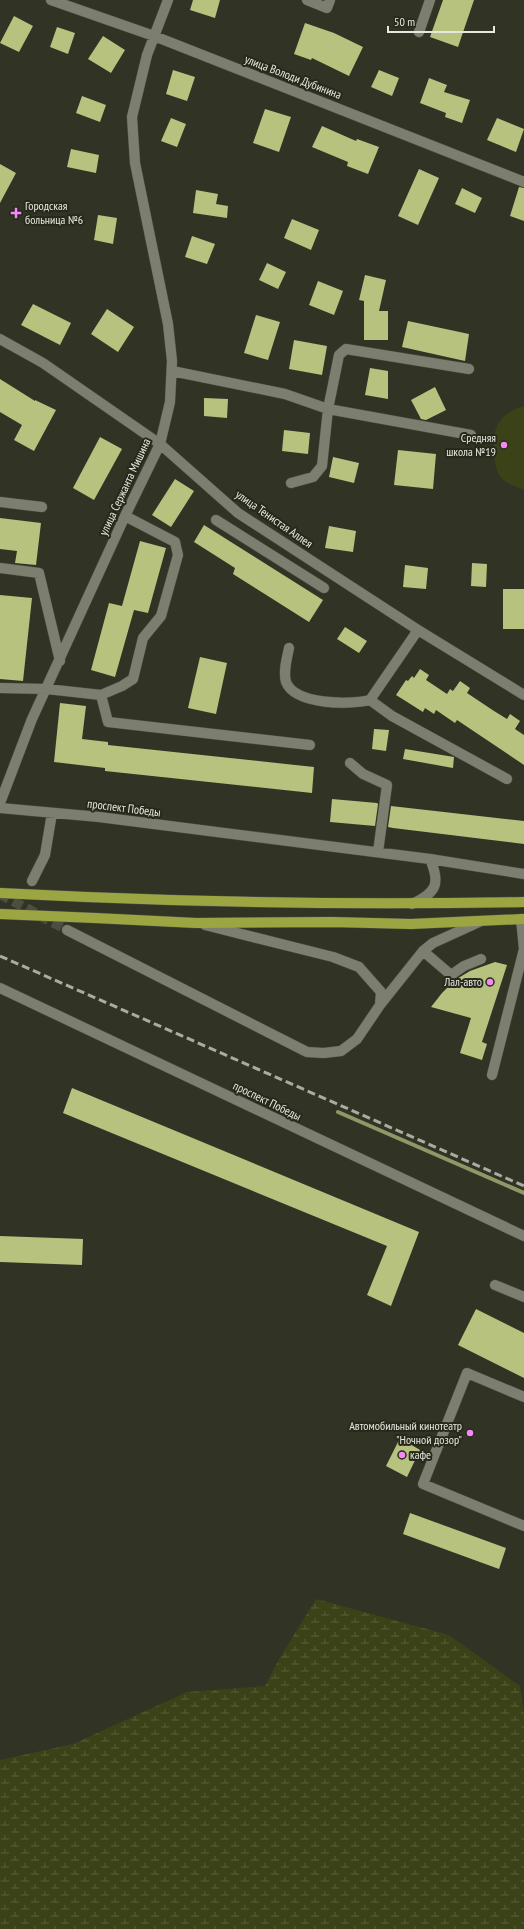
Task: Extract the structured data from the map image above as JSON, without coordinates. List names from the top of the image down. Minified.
{"streets":{"street":["улица Володи Дубинина","улица Сержанта Мишина","улица Тенистая Аллея","проспект Победы"]},"crossings":[["улица Володи Дубинина","улица Сержанта Мишина"],["улица Сержанта Мишина","улица Тенистая Аллея"]],"places":{"health":["Городская больница №6"],"other":["Средняя школа №19","Лал-авто","Автомобильный кинотеатр \"Ночной дозор\"","кафе"]},"scale_bar":"50 m"}
